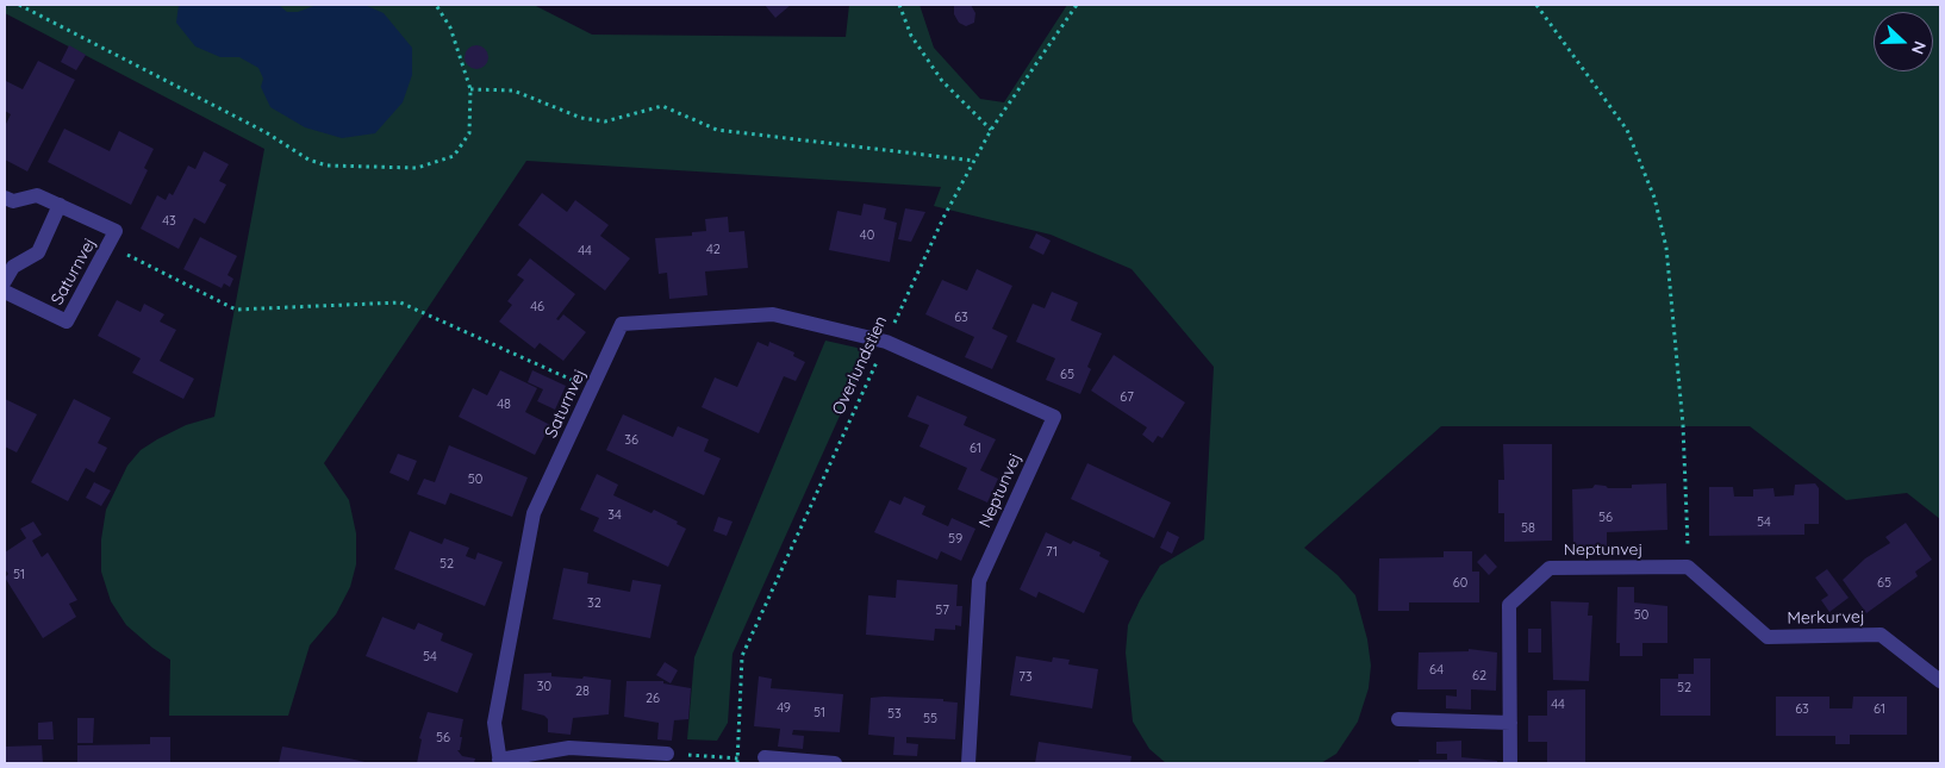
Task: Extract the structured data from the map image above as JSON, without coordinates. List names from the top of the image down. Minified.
{"streets":{"street":["Saturnvej","Neptunvej","Merkurvej"],"path":["Overlundstien"]},"crossings":[["Saturnvej","Overlundstien"],["Saturnvej","Neptunvej"],["Overlundstien","Neptunvej"],["Neptunvej","Merkurvej"]],"house_numbers":["43","40","42","44","46","63","65","67","48","36","61","50","34","56","54","58","59","71","52","51","60","65","32","57","50","54","64","62","73","30","52","28","26","44","49","63","61","51","53","55","56"],"north":"right"}
